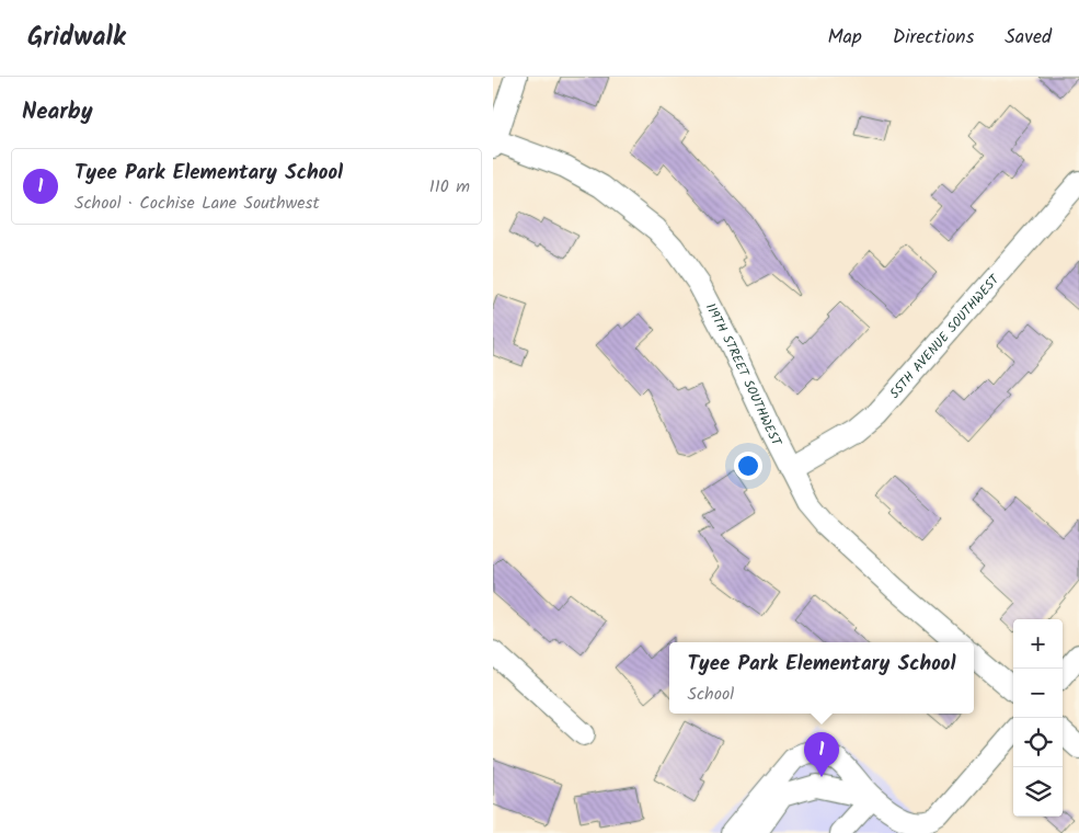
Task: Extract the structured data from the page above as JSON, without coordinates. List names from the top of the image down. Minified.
{"streets":{"street":["55TH AVENUE SOUTHWEST","119TH STREET SOUTHWEST"]},"crossings":[["55TH AVENUE SOUTHWEST","119TH STREET SOUTHWEST"]],"page":{"header":"Gridwalk","nav":["Map","Directions","Saved"],"heading":"Nearby","list":[{"mark":"1","name":"Tyee Park Elementary School","note":"School · Cochise Lane Southwest","value":"110 m"}],"map_buttons":["+","−"],"popup":["Tyee Park Elementary School","School"],"pins":"1"}}
